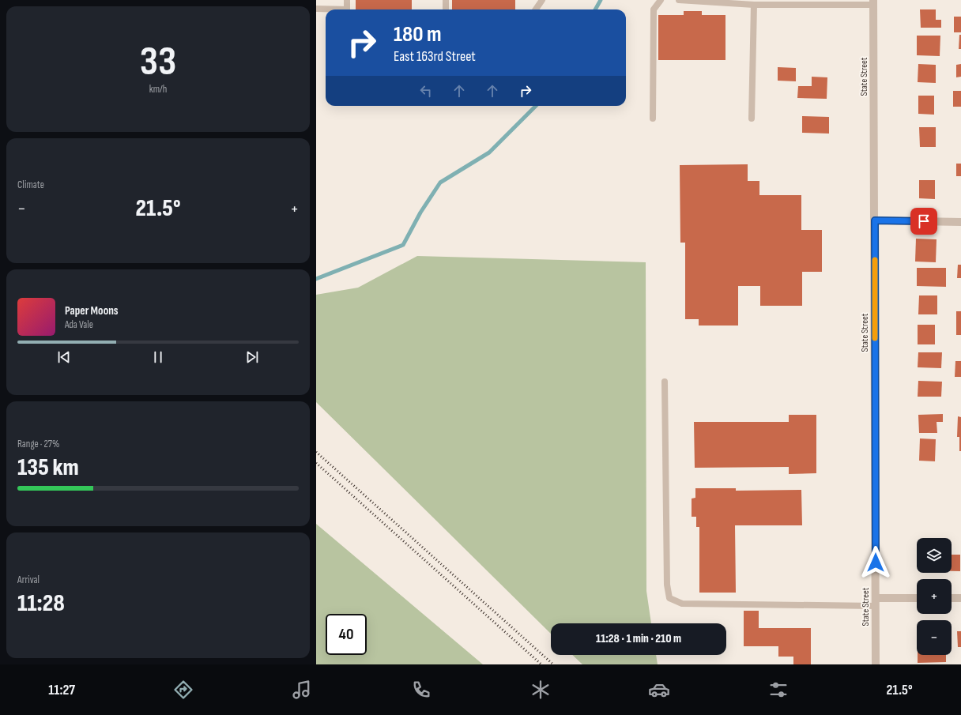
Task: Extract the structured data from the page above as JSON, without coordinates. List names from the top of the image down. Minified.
{"streets":{"street":["State Street"]},"page":{"tile":[["33","km/h"],"Climate",["Range · 27%","135 km"],["Arrival","11:28"]],"turn":["180 m","East 163rd Street"],"heat":["−","21.5°","+"],"song":["Paper Moons","Ada Vale"],"map_buttons":["+","−"],"limit":"40","trip":"11:28 · 1 min · 210 m","tabs":["11:27","21.5°"]}}
